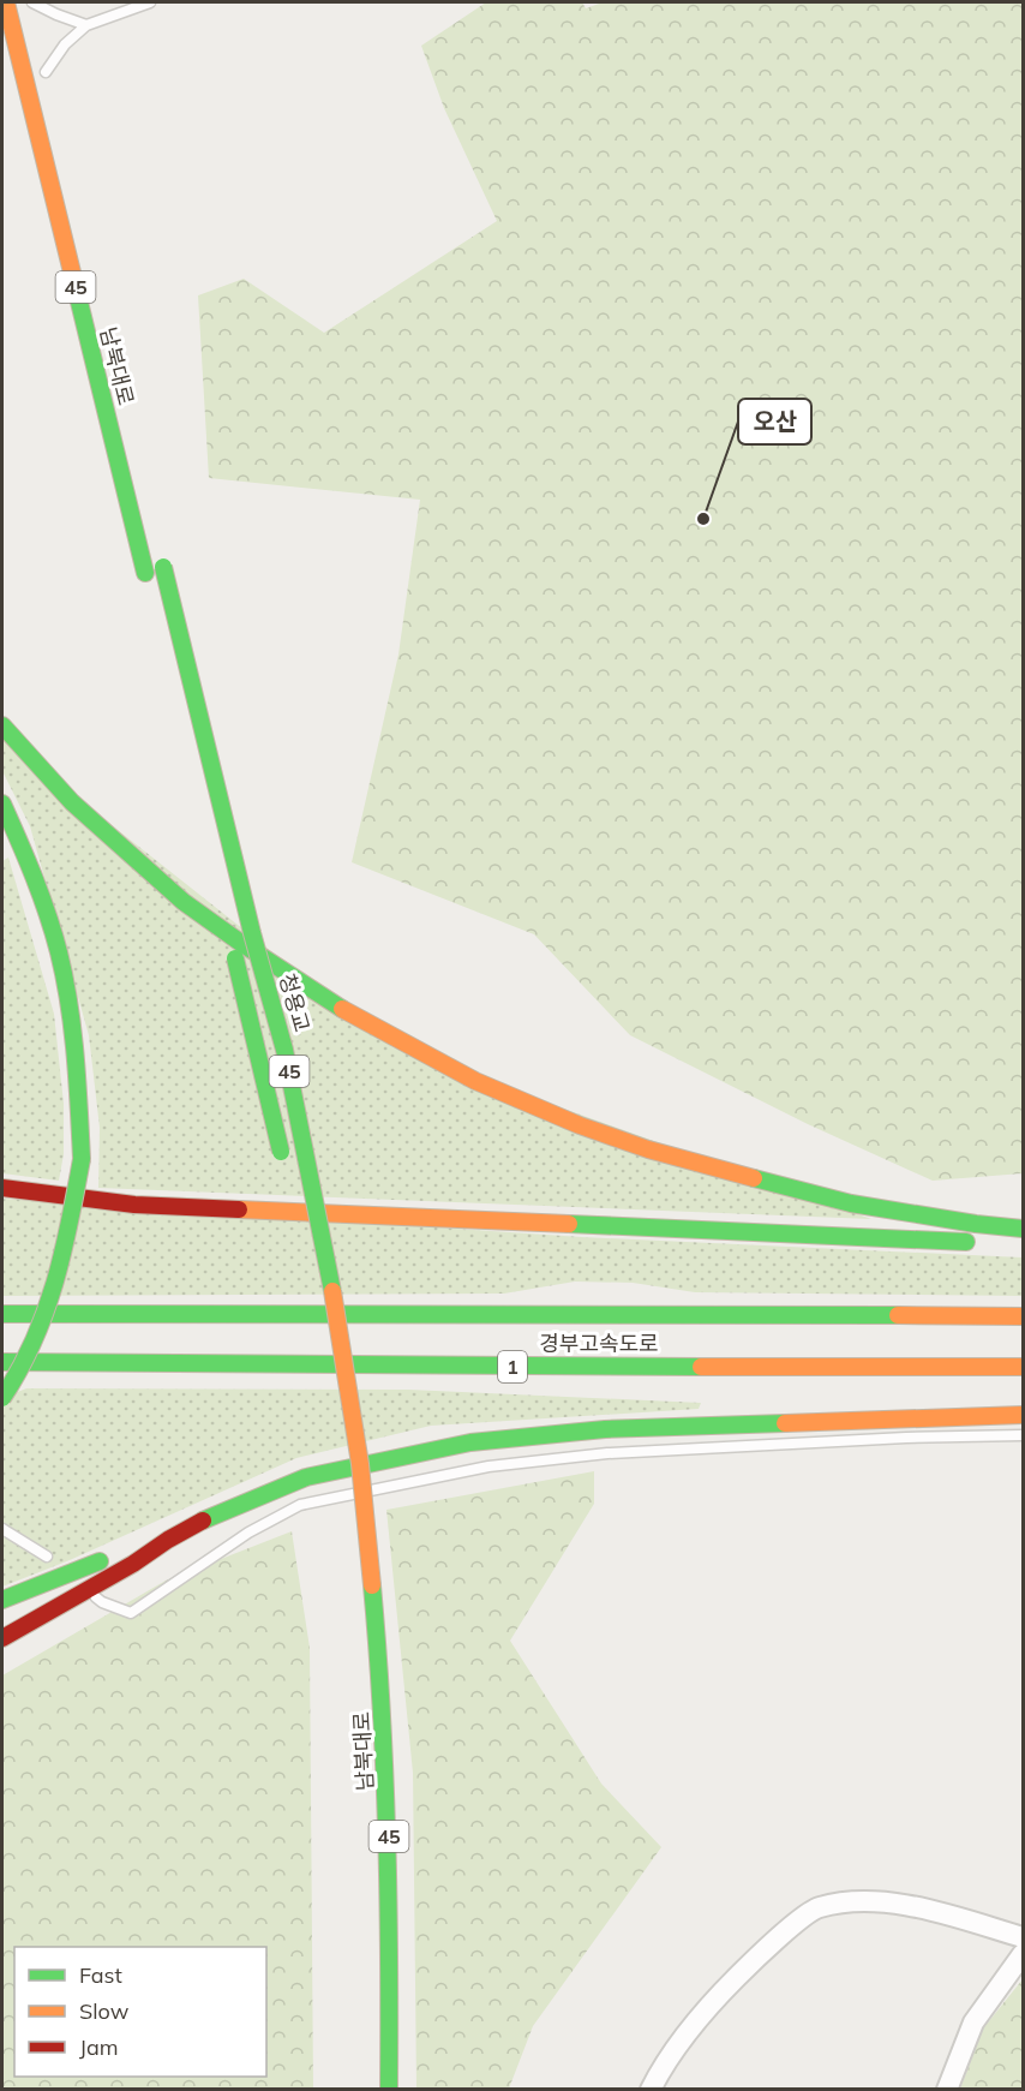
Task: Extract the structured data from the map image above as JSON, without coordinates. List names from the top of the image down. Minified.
{"streets":{"highway":["45","남북대로","청용교","경부고속도로","1"]},"crossings":[["남북대로","청용교"]],"places":["오산"],"legend":["Fast","Slow","Jam"]}
